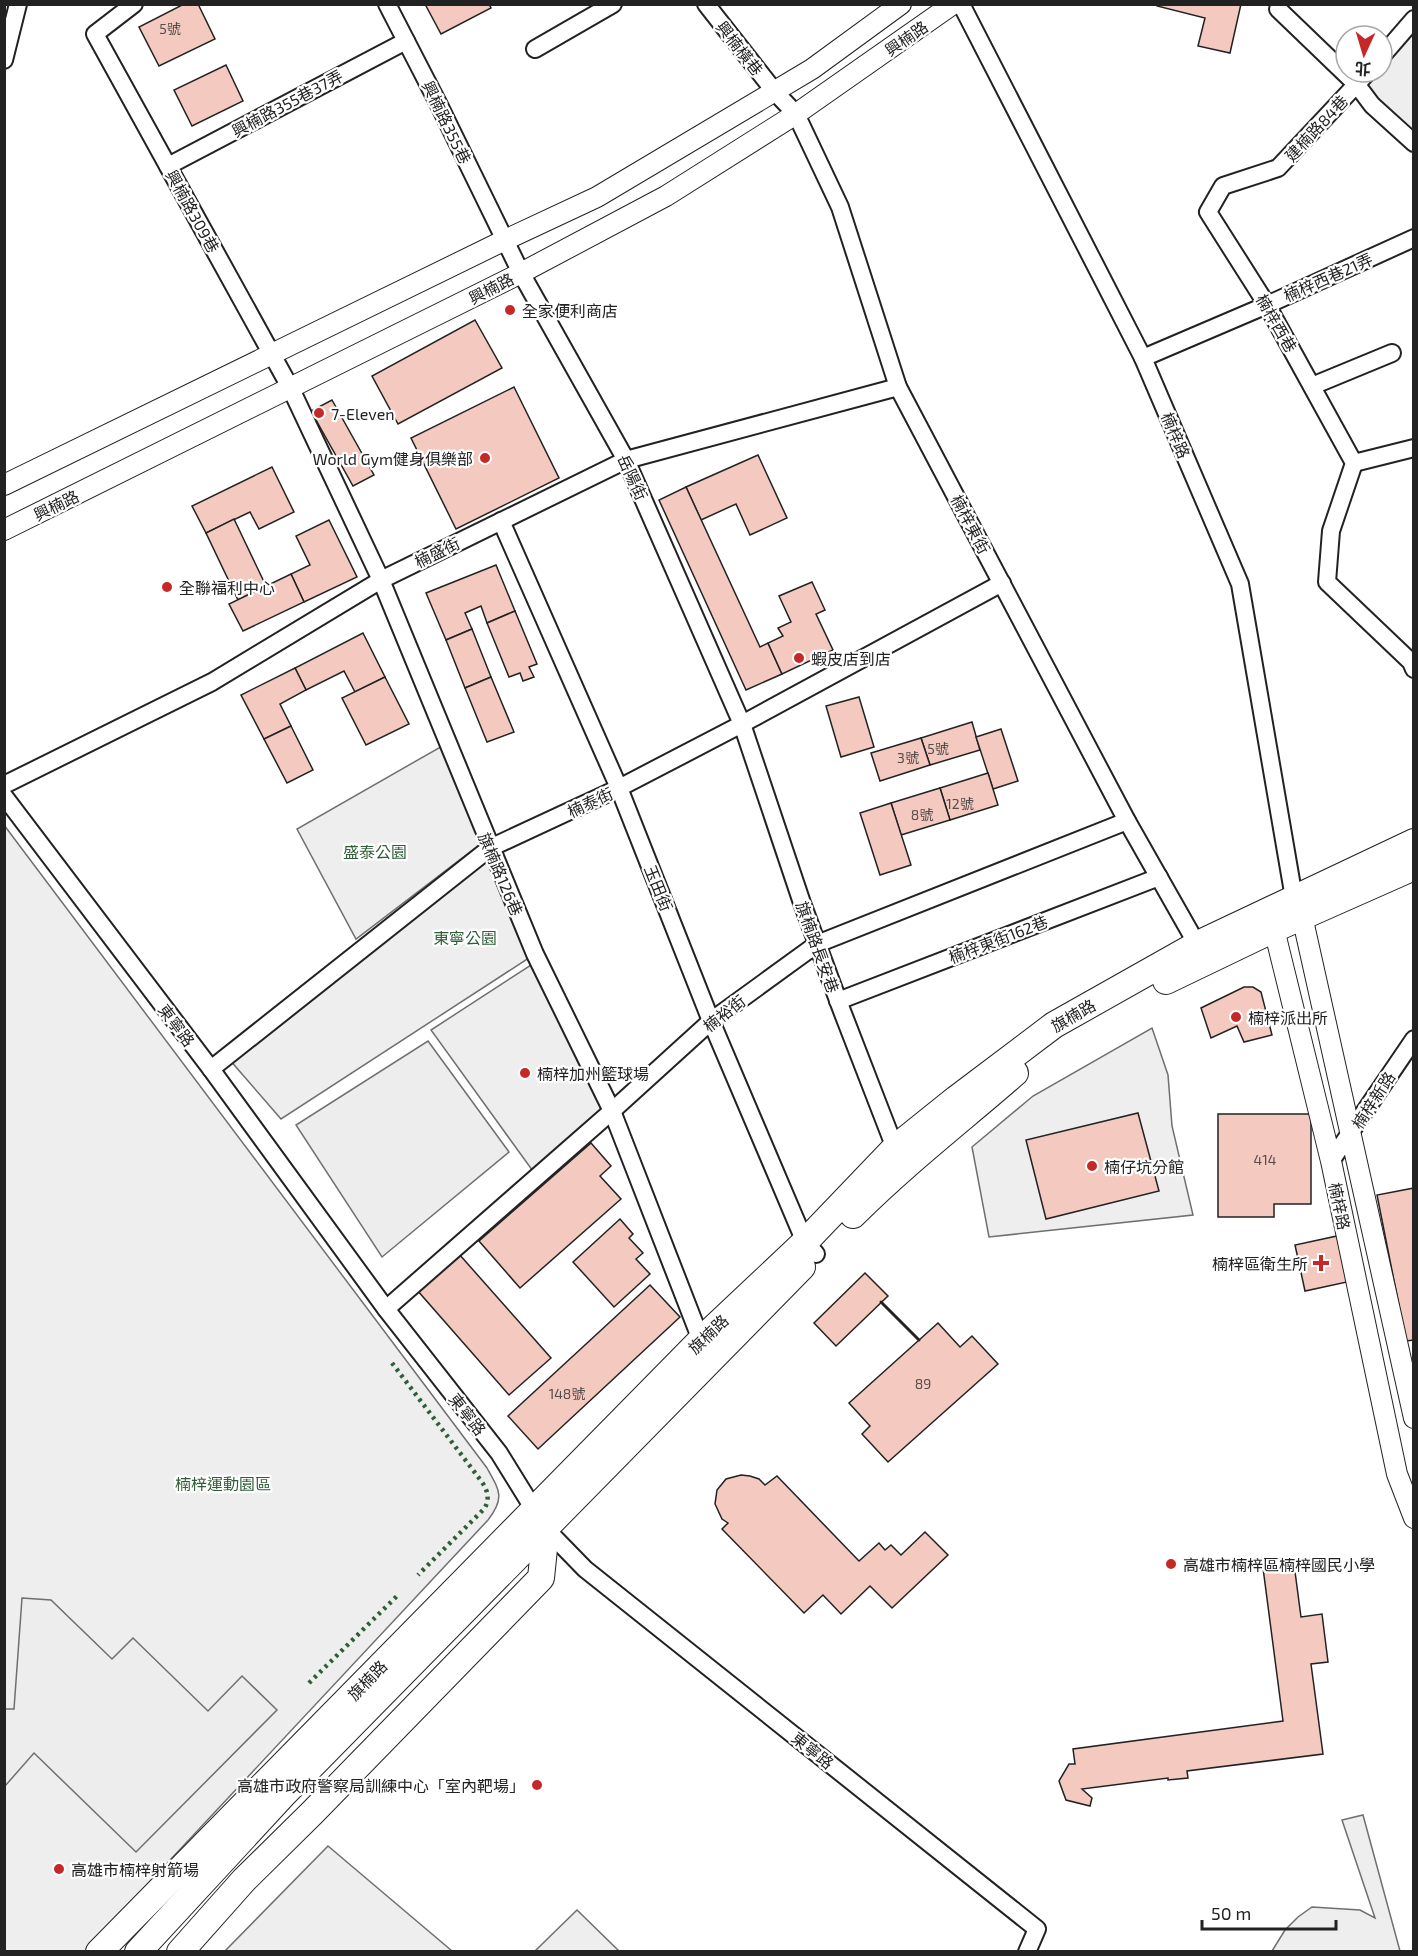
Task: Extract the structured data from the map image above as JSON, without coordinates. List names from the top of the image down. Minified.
{"streets":{"main road":["旗楠路"],"street":["興楠路","興楠橫巷","興楠路355巷37弄","興楠路355巷","建楠路84巷","興楠路309巷","楠梓西巷21弄","楠梓西巷","楠梓路","岳陽街","楠梓東街","楠盛街","楠泰街","旗楠路126巷","玉田街","楠梓東街162巷","旗楠路長安巷","楠裕街","東寧路","楠梓新路"]},"crossings":[["興楠路","興楠橫巷"],["興楠路","興楠路355巷"],["興楠路","興楠路309巷"],["興楠路","岳陽街"],["興楠路","楠梓東街"],["興楠路","旗楠路126巷"],["興楠橫巷","楠梓東街"],["興楠路355巷37弄","興楠路355巷"],["興楠路355巷37弄","興楠路309巷"],["興楠路355巷","岳陽街"],["建楠路84巷","楠梓西巷"],["興楠路309巷","旗楠路126巷"],["楠梓西巷21弄","楠梓西巷"],["楠梓西巷21弄","楠梓路"],["楠梓路","旗楠路"],["楠梓路","楠梓新路"],["岳陽街","楠盛街"],["岳陽街","楠泰街"],["岳陽街","旗楠路長安巷"],["楠梓東街","楠盛街"],["楠梓東街","楠泰街"],["楠梓東街","楠梓東街162巷"],["楠梓東街","楠裕街"],["楠梓東街","旗楠路"],["楠盛街","旗楠路126巷"],["楠盛街","玉田街"],["楠泰街","旗楠路126巷"],["楠泰街","玉田街"],["楠泰街","旗楠路長安巷"],["楠泰街","東寧路"],["旗楠路126巷","楠裕街"],["旗楠路126巷","旗楠路"],["玉田街","楠裕街"],["玉田街","旗楠路"],["楠梓東街162巷","旗楠路長安巷"],["旗楠路長安巷","楠裕街"],["旗楠路長安巷","旗楠路"],["楠裕街","東寧路"],["旗楠路","東寧路"]],"parks":["盛泰公園","東寧公園","楠梓運動園區"],"places":{"other":["全家便利商店","7-Eleven","World Gym健身俱樂部","全聯福利中心","蝦皮店到店","楠梓派出所","楠梓加州籃球場","楠仔坑分館","高雄市楠梓區楠梓國民小學","高雄市政府警察局訓練中心「室內靶場」","高雄市楠梓射箭場"],"health":["楠梓區衛生所"]},"house_numbers":["5號","5號","3號","12號","8號","414","89","148號"],"scale_bar":"50 m","north":"bottom"}
